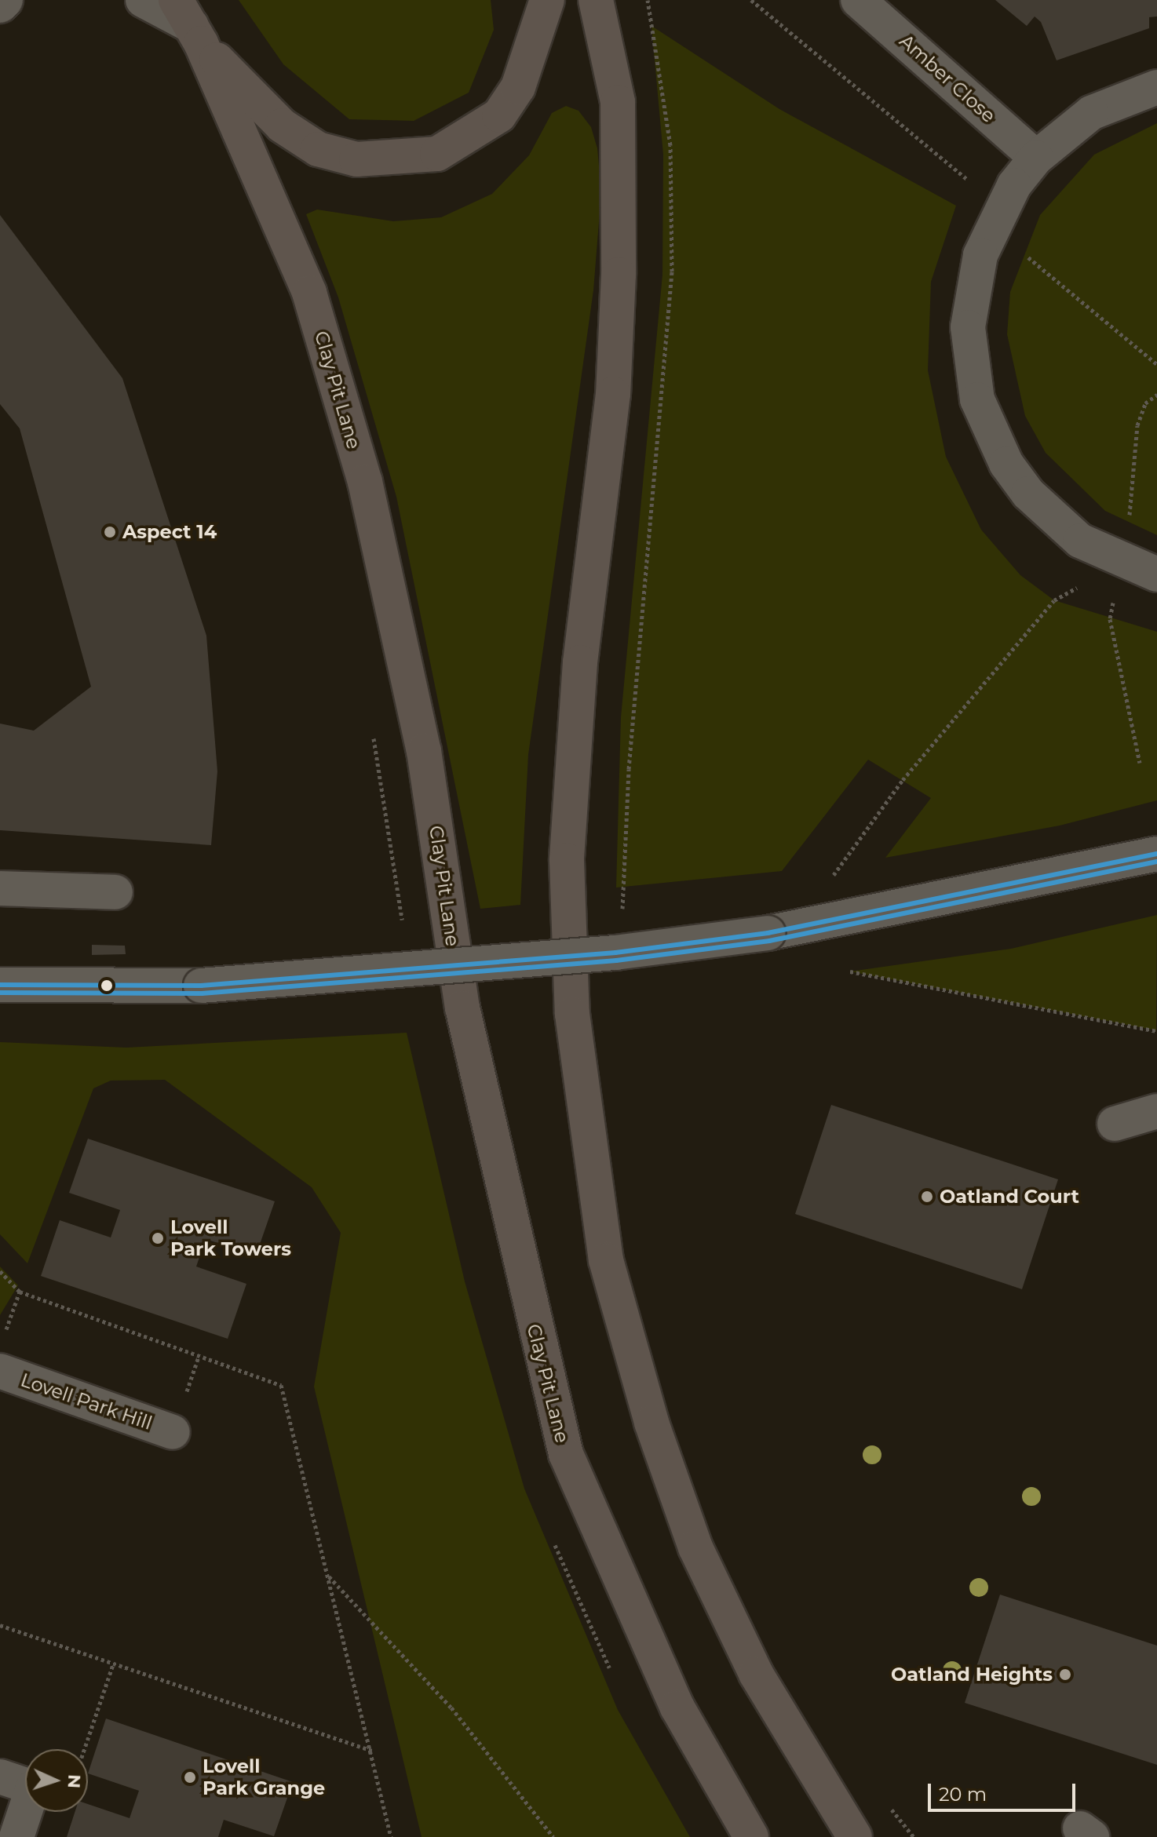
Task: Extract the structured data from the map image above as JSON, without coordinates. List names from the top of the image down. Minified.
{"streets":{"highway":["Clay Pit Lane"],"street":["Amber Close","Lovell Park Hill"]},"places":["Aspect 14","Oatland Court","Lovell Park Towers","Oatland Heights","Lovell Park Grange"],"scale_bar":"20 m","north":"right"}
